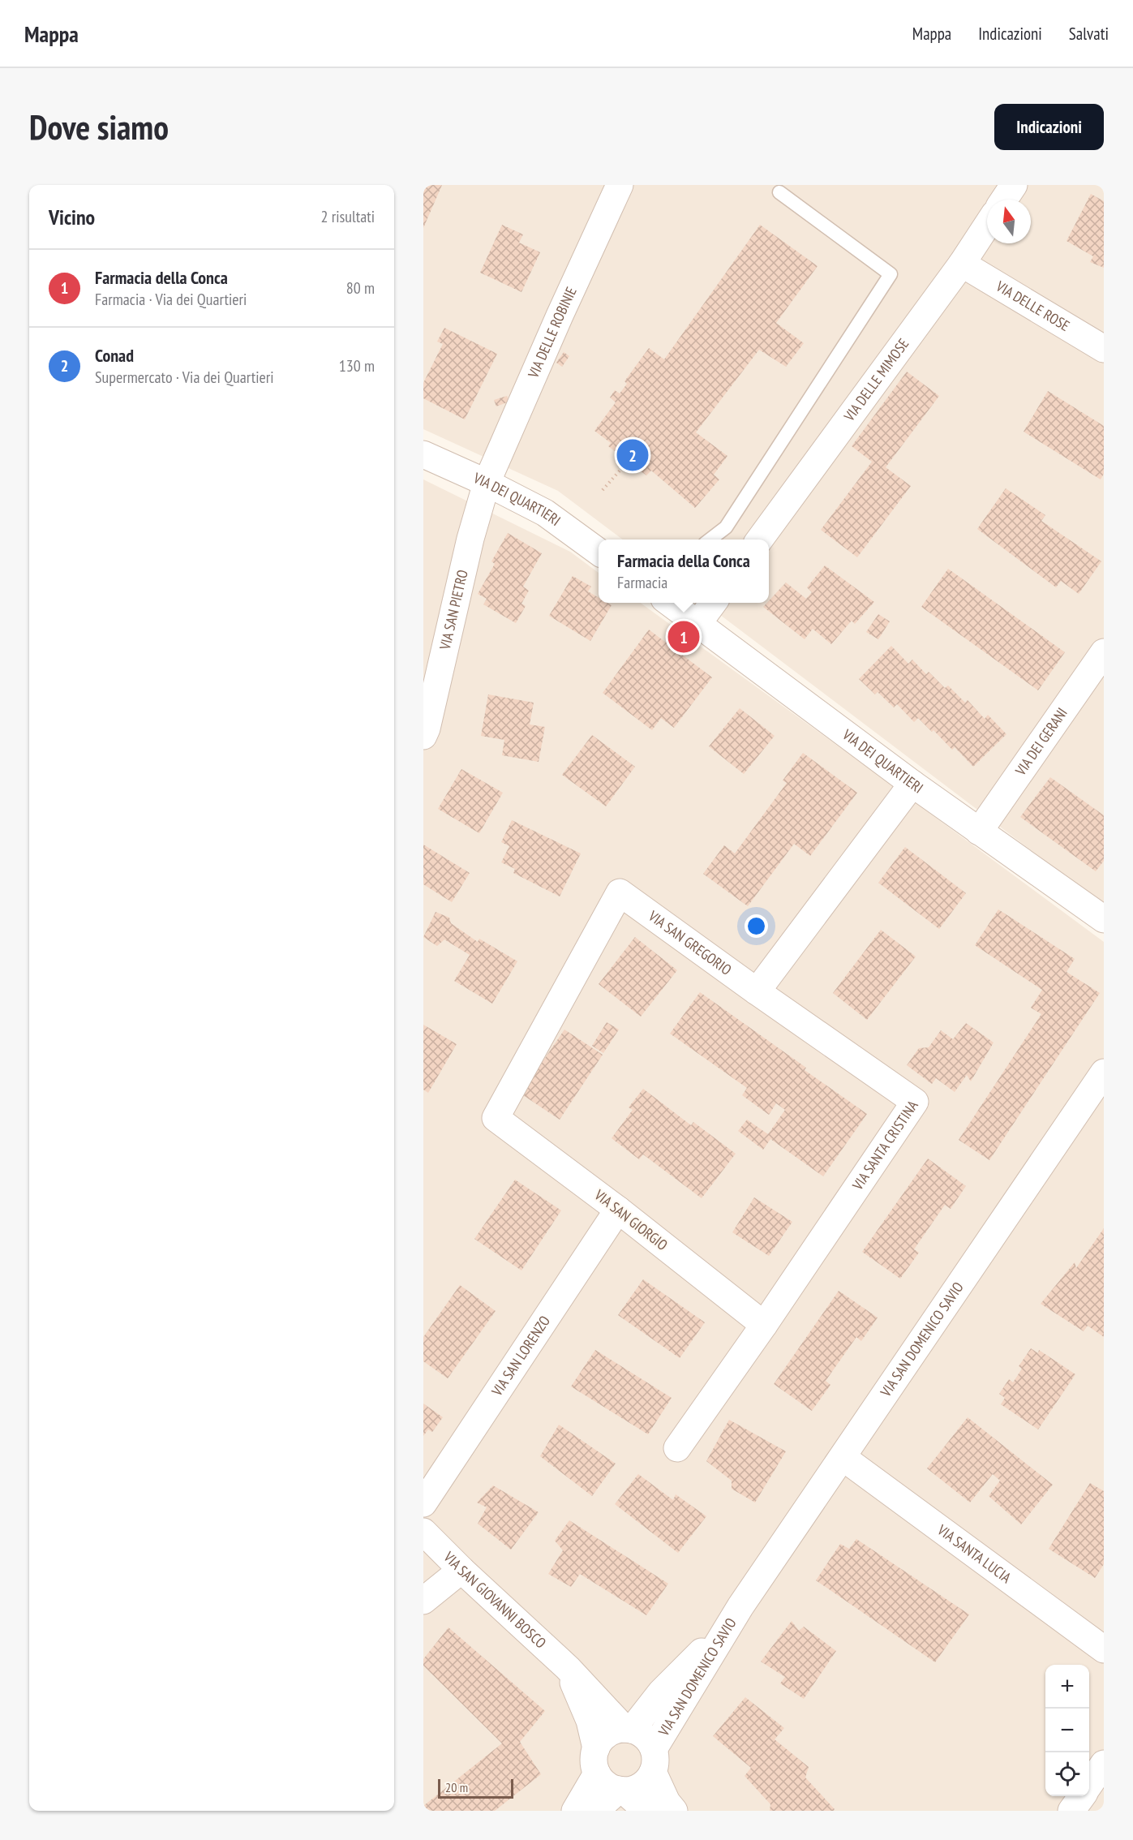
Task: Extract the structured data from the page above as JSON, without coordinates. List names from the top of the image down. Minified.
{"streets":{"street":["VIA DELLE ROSE","VIA DELLE ROBINIE","VIA DELLE MIMOSE","VIA DEI QUARTIERI","VIA SAN PIETRO","VIA DEI GERANI","VIA SAN GREGORIO","VIA SANTA CRISTINA","VIA SAN GIORGIO","VIA SAN DOMENICO SAVIO","VIA SAN LORENZO","VIA SANTA LUCIA","VIA SAN GIOVANNI BOSCO"]},"crossings":[["VIA DELLE ROSE","VIA DELLE MIMOSE"],["VIA DELLE ROBINIE","VIA DEI QUARTIERI"],["VIA DELLE ROBINIE","VIA SAN PIETRO"],["VIA DEI QUARTIERI","VIA SAN PIETRO"],["VIA DEI QUARTIERI","VIA DEI GERANI"],["VIA SAN GREGORIO","VIA SANTA CRISTINA"],["VIA SAN GREGORIO","VIA SAN GIORGIO"],["VIA SANTA CRISTINA","VIA SAN GIORGIO"],["VIA SAN GIORGIO","VIA SAN LORENZO"],["VIA SAN DOMENICO SAVIO","VIA SANTA LUCIA"],["VIA SAN DOMENICO SAVIO","VIA SAN GIOVANNI BOSCO"]],"scale_bar":"20 m","north":"top","page":{"header":"Mappa","nav":["Mappa","Indicazioni","Salvati"],"buttons":"Indicazioni","title":"Dove siamo","heading":["Vicino","2 risultati"],"list":[{"mark":"1","name":"Farmacia della Conca","note":"Farmacia · Via dei Quartieri","value":"80 m"},{"mark":"2","name":"Conad","note":"Supermercato · Via dei Quartieri","value":"130 m"}],"pins":["2","1"],"popup":["Farmacia della Conca","Farmacia"],"map_buttons":["+","−"],"scale":"20 m"}}
